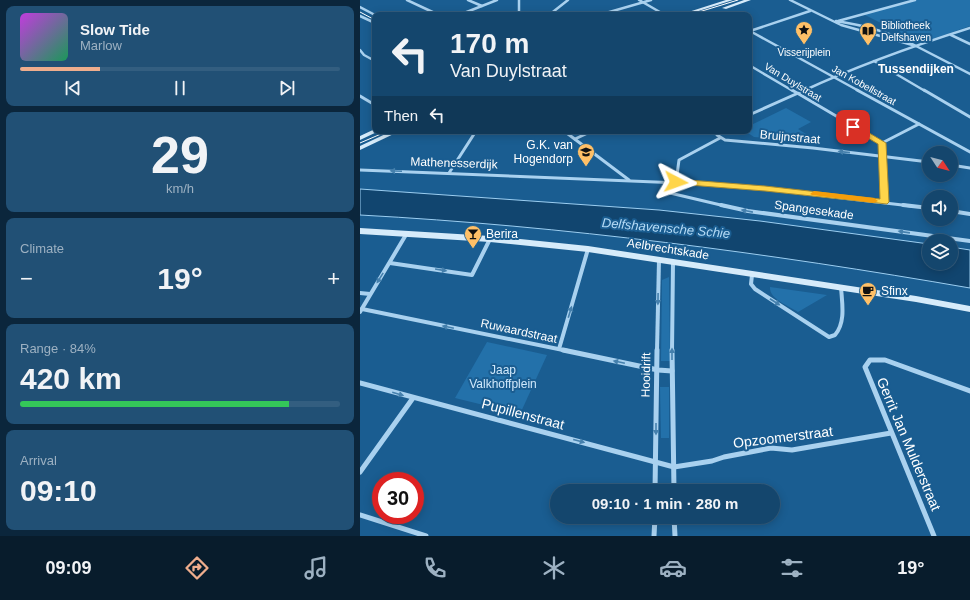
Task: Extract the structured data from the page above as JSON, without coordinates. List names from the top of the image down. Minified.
{"streets":{"street":["Van Duylstraat","Jan Kobellstraat","Bruijnstraat","Mathenesserdijk","Spangesekade","Aelbrechtskade","Ruwaardstraat","Hooidrift","Pupillenstraat","Opzoomerstraat","Gerrit Jan Mulderstraat"]},"crossings":[["Mathenesserdijk","Spangesekade"],["Aelbrechtskade","Hooidrift"],["Ruwaardstraat","Hooidrift"],["Hooidrift","Pupillenstraat"],["Hooidrift","Opzoomerstraat"],["Pupillenstraat","Opzoomerstraat"],["Opzoomerstraat","Gerrit Jan Mulderstraat"]],"one_way":["Bruijnstraat","Spangesekade","Ruwaardstraat","Pupillenstraat"],"districts":["Tussendijken"],"water":["Delfshavensche Schie"],"parks":["Jaap Valkhoffplein"],"places":{"place":["Visserijplein"],"library":["Bibliotheek Delfshaven"],"school or university":["G.K. van Hogendorp"],"bar":["Berira"],"cafe":["Sfinx"]},"north":"bottom right","page":{"turn":["170 m","Van Duylstraat"],"song":["Slow Tide","Marlow"],"then":"Then","tile":[["29","km/h"],"Climate",["Range · 84%","420 km"],["Arrival","09:10"]],"heat":["−","19°","+"],"limit":"30","trip":"09:10 · 1 min · 280 m","tabs":["09:09","19°"]}}
